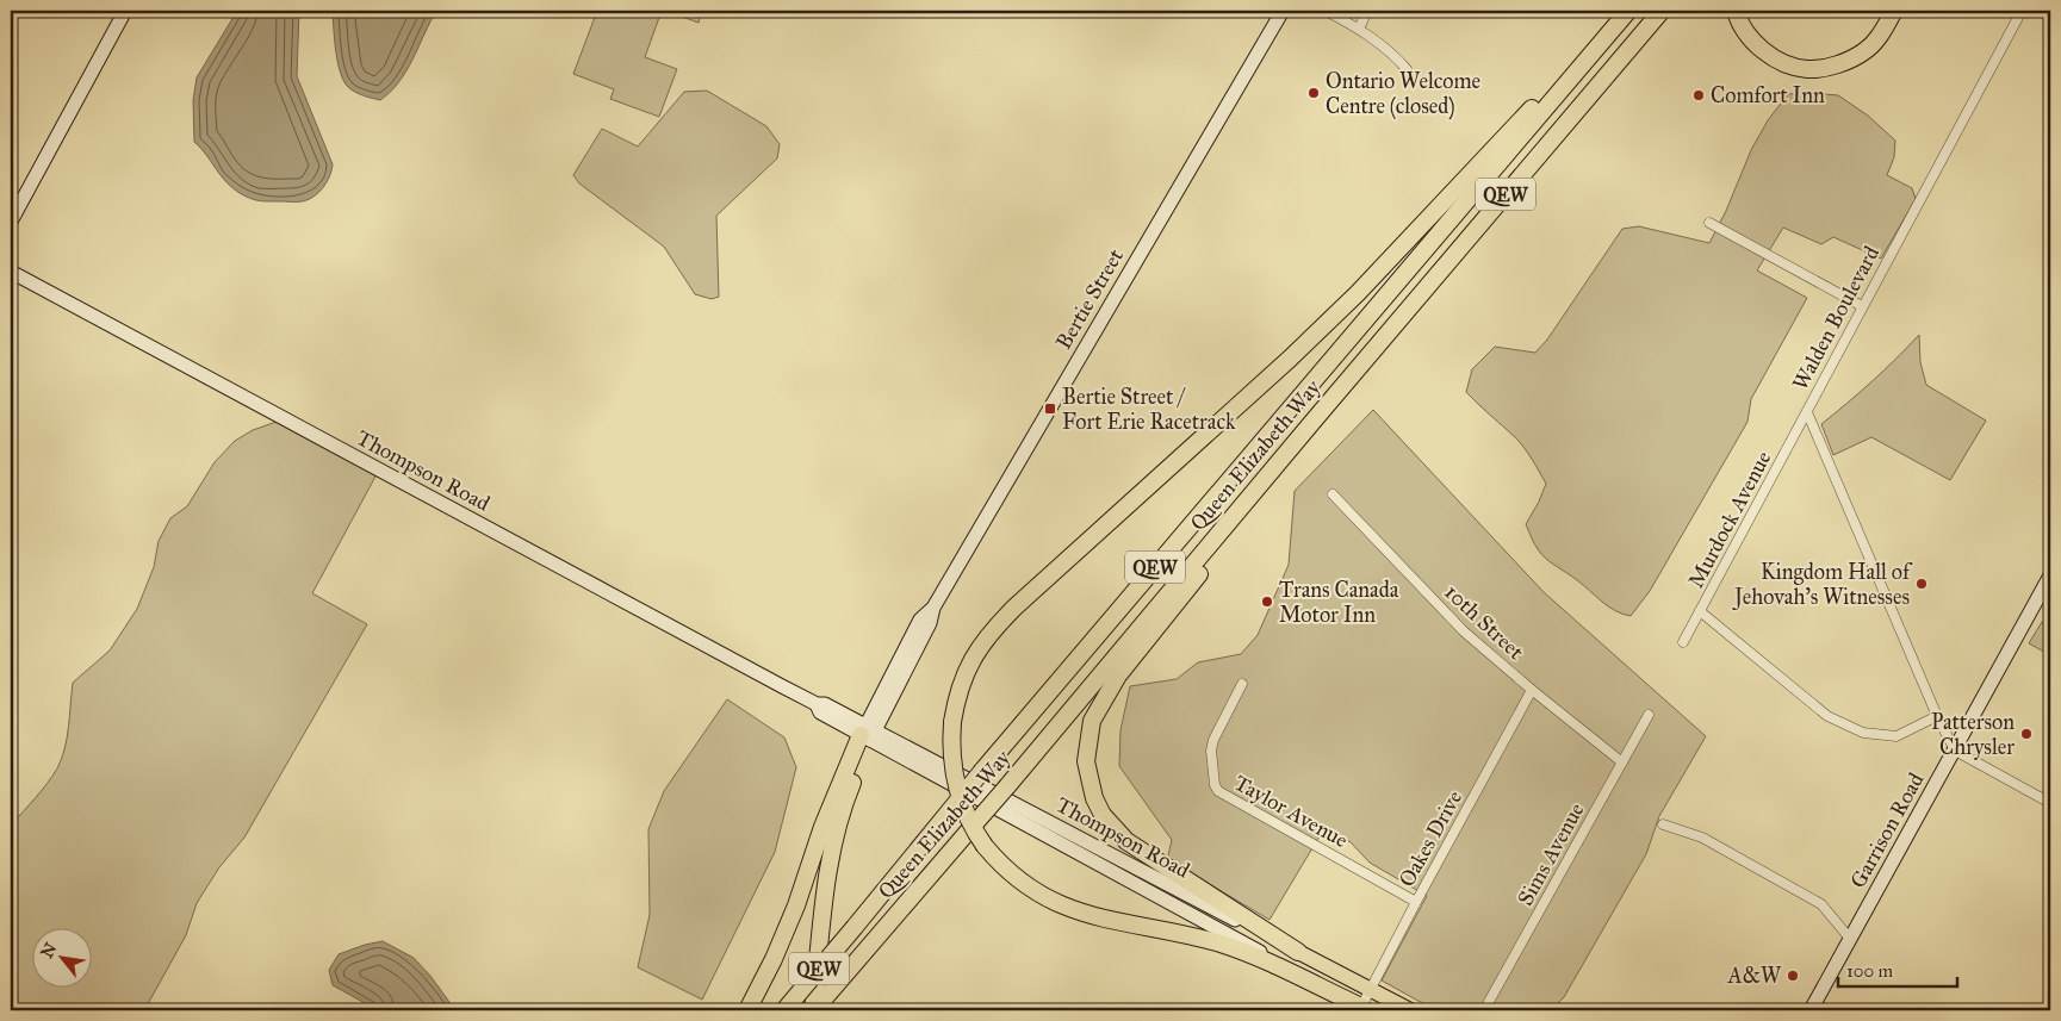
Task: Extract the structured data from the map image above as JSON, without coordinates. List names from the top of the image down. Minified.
{"streets":{"highway":["QEW","Queen Elizabeth Way"],"main road":["Bertie Street","Thompson Road","Garrison Road"],"street":["Walden Boulevard","Murdock Avenue","10th Street","Taylor Avenue","Oakes Drive","Sims Avenue"]},"crossings":[["Bertie Street","Thompson Road"],["Walden Boulevard","Murdock Avenue"],["Walden Boulevard","Garrison Road"],["Thompson Road","Oakes Drive"],["10th Street","Oakes Drive"],["10th Street","Sims Avenue"],["Taylor Avenue","Oakes Drive"]],"places":{"other":["Ontario Welcome Centre (closed)","Comfort Inn","Kingdom Hall of Jehovah's Witnesses","Trans Canada Motor Inn","Patterson Chrysler","A&W"],"transit":["Bertie Street / Fort Erie Racetrack"]},"scale_bar":"100 m","north":"top left"}
